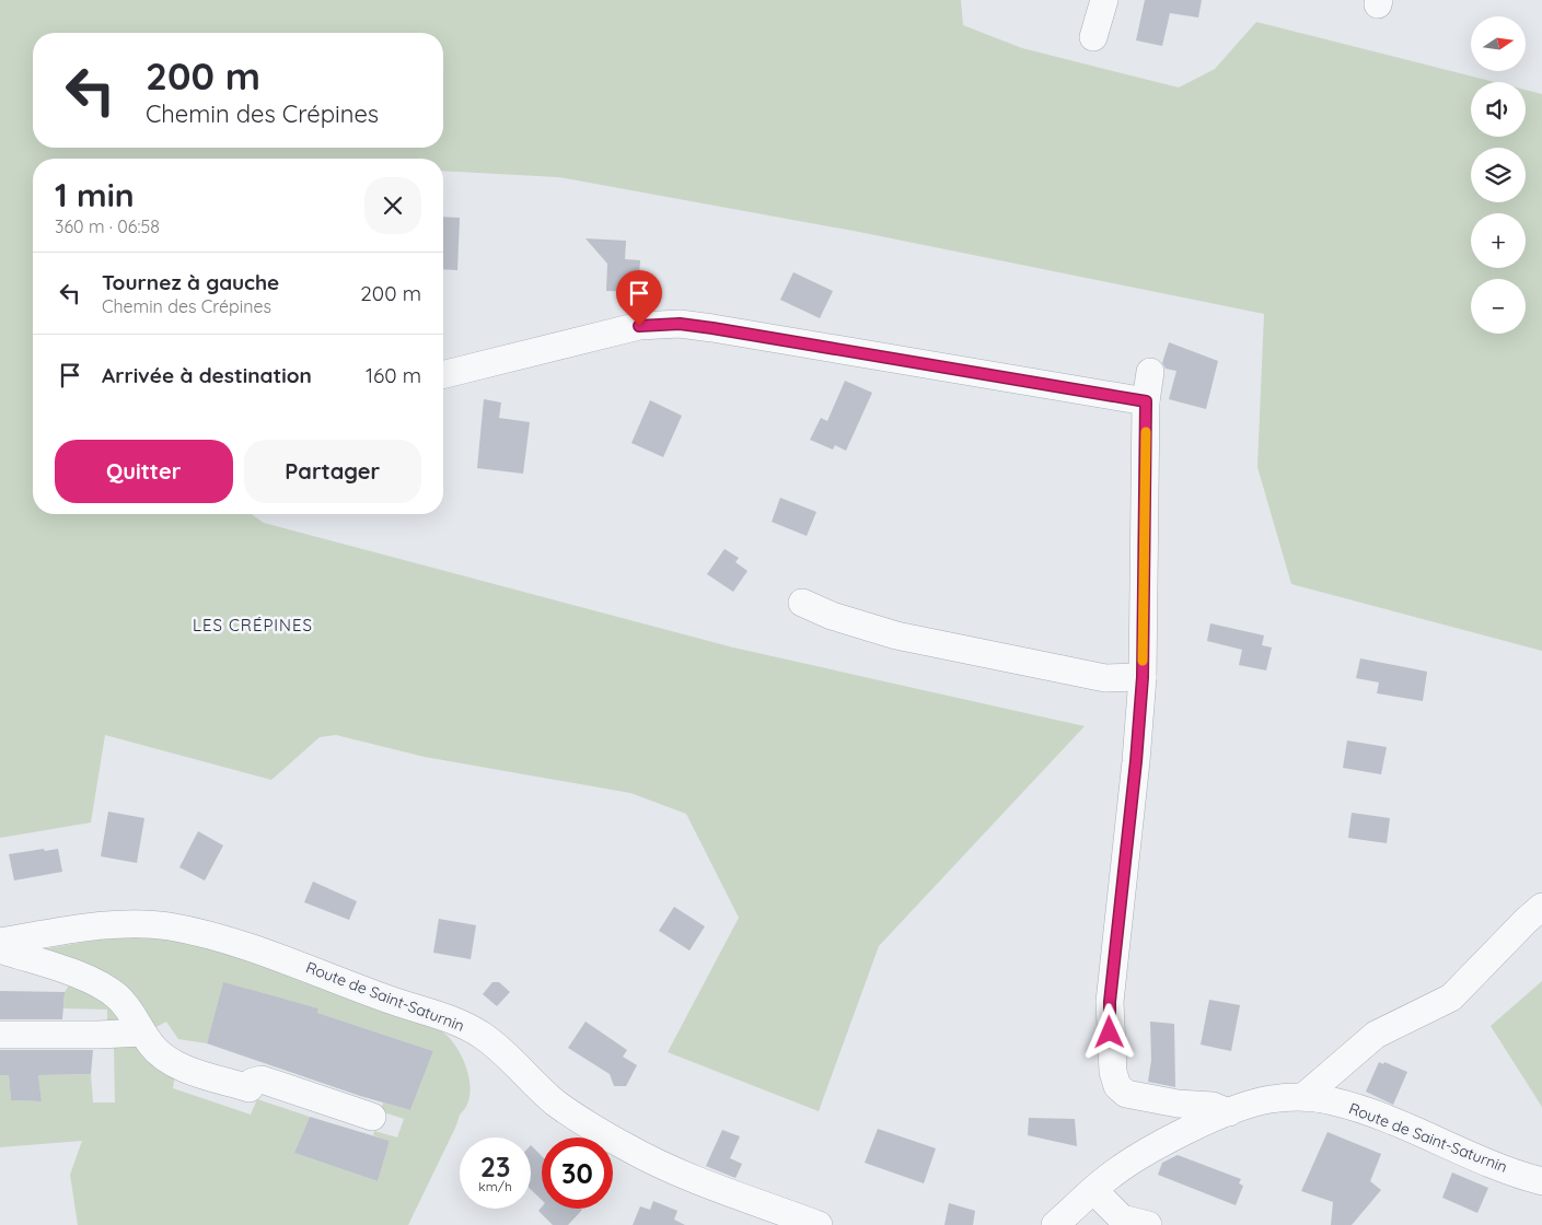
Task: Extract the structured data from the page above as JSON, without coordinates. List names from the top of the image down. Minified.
{"streets":{"street":["Route de Saint-Saturnin"]},"districts":["LES CRÉPINES"],"north":"right","page":{"map_buttons":["+","−"],"turn":["200 m","Chemin des Crépines"],"heading":["1 min","360 m · 06:58"],"list":[{"name":"Tournez à gauche","note":"Chemin des Crépines","value":"200 m"},{"name":"Arrivée à destination","value":"160 m"}],"buttons":["Quitter","Partager"],"speed":"23 km/h","limit":"30"}}
